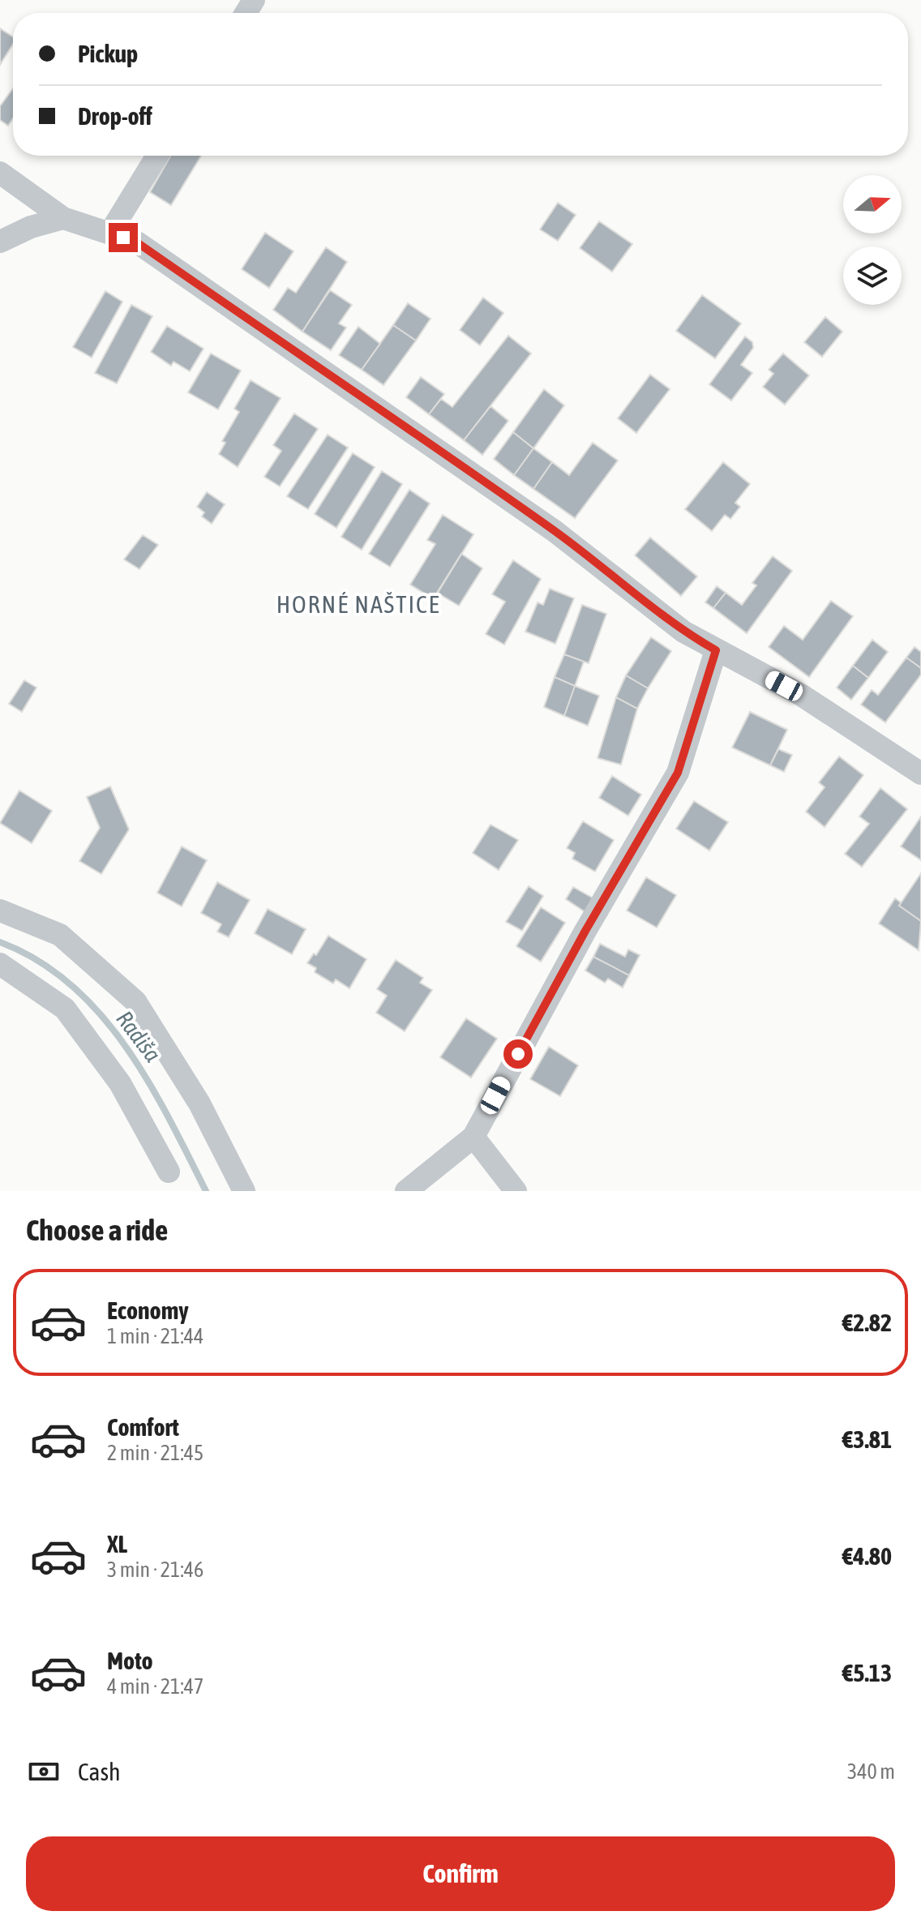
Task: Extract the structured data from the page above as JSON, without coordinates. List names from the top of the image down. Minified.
{"districts":["HORNÉ NAŠTICE"],"water":["Radiša"],"north":"right","page":{"banner":["Pickup","Drop-off"],"heading":"Choose a ride","list":[{"name":"Economy","note":"1 min · 21:44","value":"€2.82"},{"name":"Comfort","note":"2 min · 21:45","value":"€3.81"},{"name":"XL","note":"3 min · 21:46","value":"€4.80"},{"name":"Moto","note":"4 min · 21:47","value":"€5.13"}],"pay":["Cash","340 m"],"buttons":"Confirm"}}
